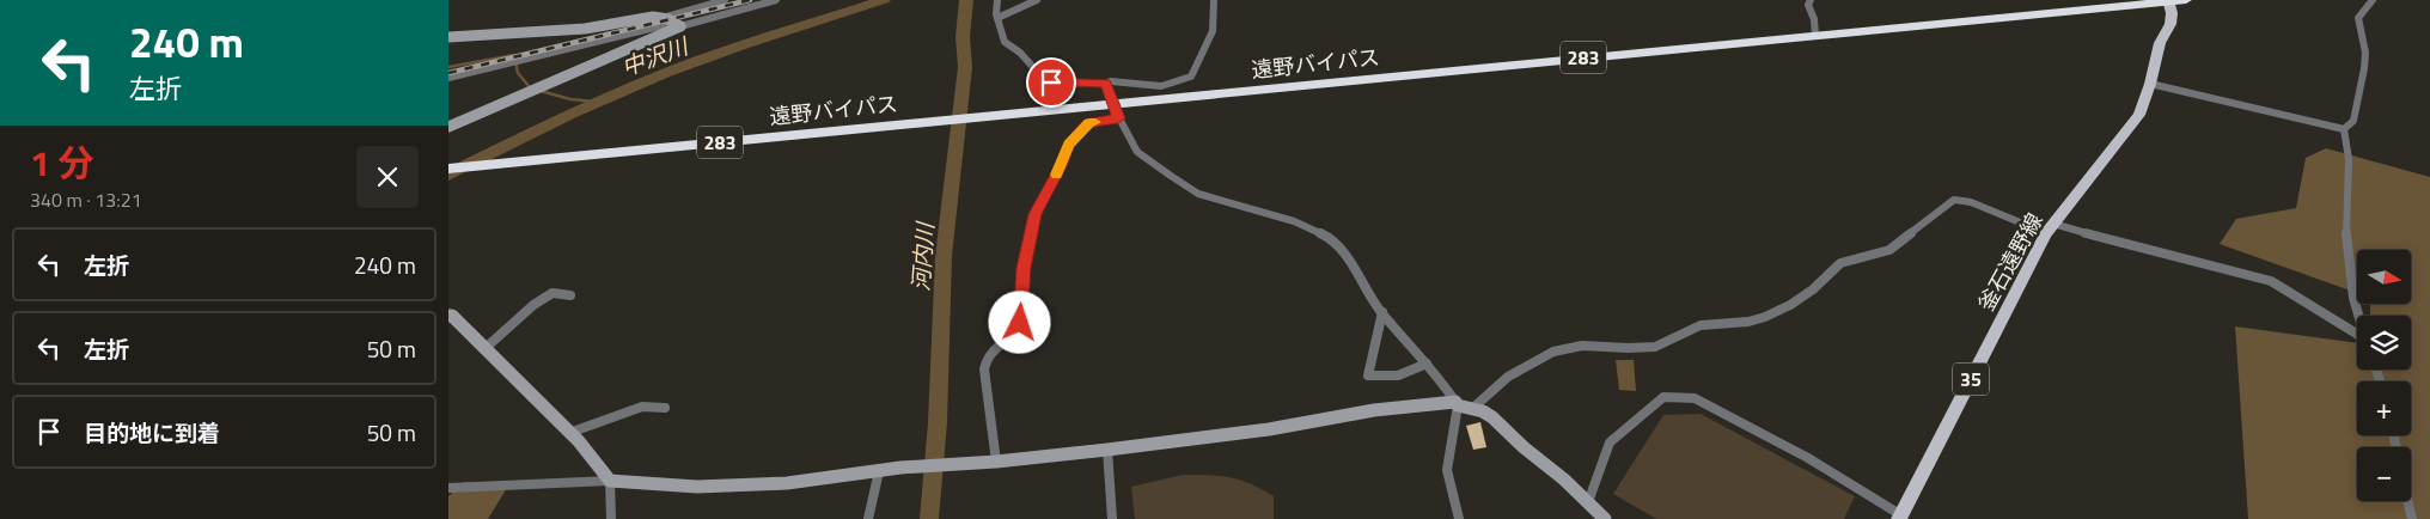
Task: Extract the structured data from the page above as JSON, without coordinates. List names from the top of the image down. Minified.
{"streets":{"highway":["283","遠野バイパス"],"main road":["釜石遠野線","35"]},"crossings":[["遠野バイパス","釜石遠野線"]],"water":["中沢川","河内川"],"north":"right","page":{"turn":["240 m","左折"],"heading":["1 分","340 m · 13:21"],"list":[{"name":"左折","value":"240 m"},{"name":"左折","value":"50 m"},{"name":"目的地に到着","value":"50 m"}],"map_buttons":["+","−"]}}
